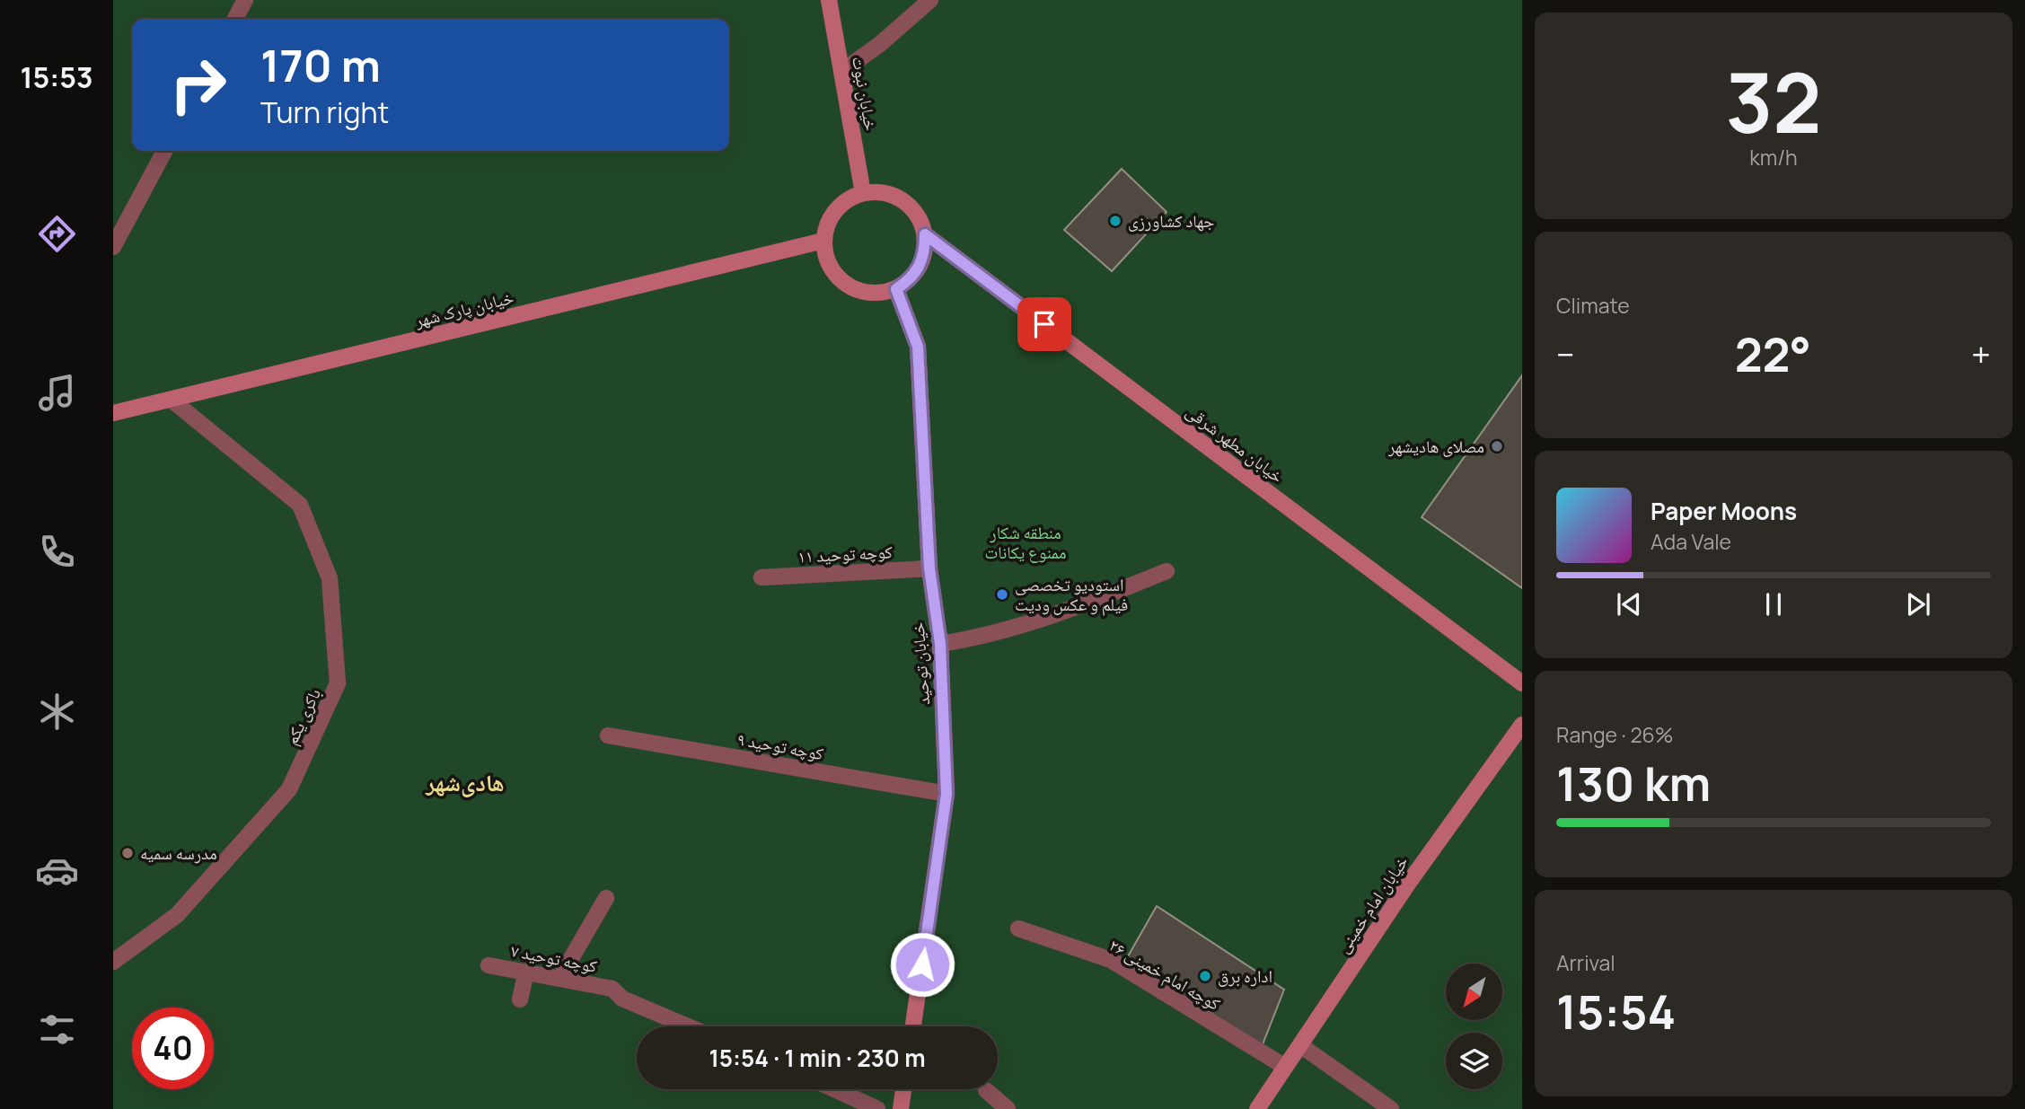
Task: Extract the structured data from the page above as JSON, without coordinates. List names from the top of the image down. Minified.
{"streets":{"street":["خیابان نبوت","خیابان پارک شهر","خیابان مطهر شرقی","کوچه توحید ۱۱","خیابان توحید","باکری یکم","کوچه توحید ۹","خیابان امام خمینی","کوچه توحید ۷","کوچه امام خمینی ۲۶"]},"crossings":[["خیابان نبوت","خیابان پارک شهر"],["خیابان نبوت","خیابان مطهر شرقی"],["خیابان نبوت","خیابان توحید"],["خیابان پارک شهر","خیابان مطهر شرقی"],["خیابان پارک شهر","خیابان توحید"],["خیابان پارک شهر","باکری یکم"],["خیابان مطهر شرقی","خیابان توحید"],["کوچه توحید ۱۱","خیابان توحید"],["خیابان توحید","کوچه توحید ۹"],["خیابان امام خمینی","کوچه امام خمینی ۲۶"]],"districts":["هادی‌شهر"],"parks":["منطقه شکار ممنوع یکانات"],"places":["جهاد کشاورزی","مصلای هادیشهر","استودیو تخصصی فیلم و عکس ودیت","مدرسه سمیه","اداره برق"],"north":"bottom left","page":{"tabs":"15:53","tile":[["32","km/h"],"Climate",["Range · 26%","130 km"],["Arrival","15:54"]],"turn":["170 m","Turn right"],"heat":["−","22°","+"],"song":["Paper Moons","Ada Vale"],"limit":"40","trip":"15:54 · 1 min · 230 m"}}
